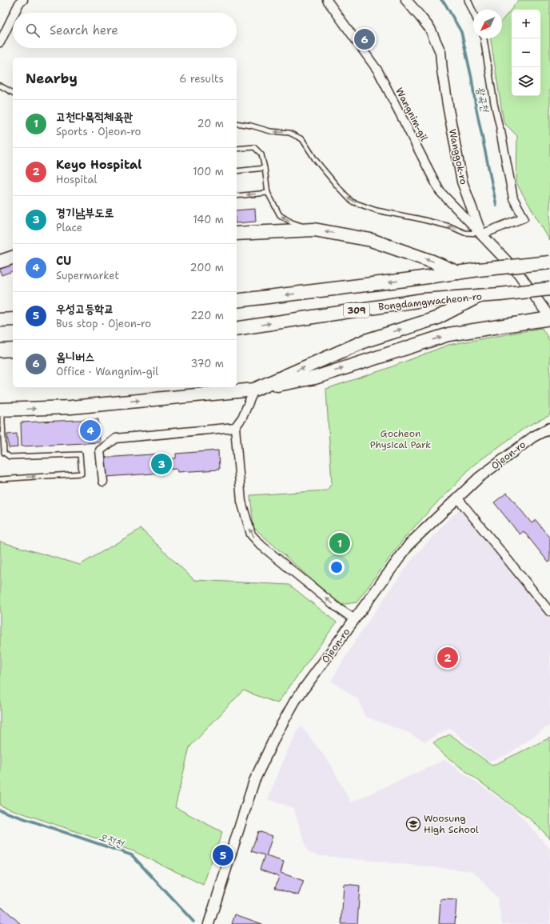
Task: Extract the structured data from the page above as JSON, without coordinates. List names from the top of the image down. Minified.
{"streets":{"highway":["Bongdamgwacheon-ro","309"],"street":["Wangnim-gil","Wanggok-ro","Ojeon-ro"]},"crossings":[["Wangnim-gil","Wanggok-ro"]],"water":["왕곡천","오전천"],"parks":["Gocheon Physical Park"],"places":{"school or university":["Woosung High School"]},"north":"bottom left","page":{"map_buttons":["+","−"],"search":"Search here","pins":["6","4","3","1","2","5"],"heading":["Nearby","6 results"],"list":[{"mark":"1","name":"고천다목적체육관","note":"Sports · Ojeon-ro","value":"20 m"},{"mark":"2","name":"Keyo Hospital","note":"Hospital","value":"100 m"},{"mark":"3","name":"경기남부도로","note":"Place","value":"140 m"},{"mark":"4","name":"CU","note":"Supermarket","value":"200 m"},{"mark":"5","name":"우성고등학교","note":"Bus stop · Ojeon-ro","value":"220 m"},{"mark":"6","name":"옴니버스","note":"Office · Wangnim-gil","value":"370 m"}]}}
